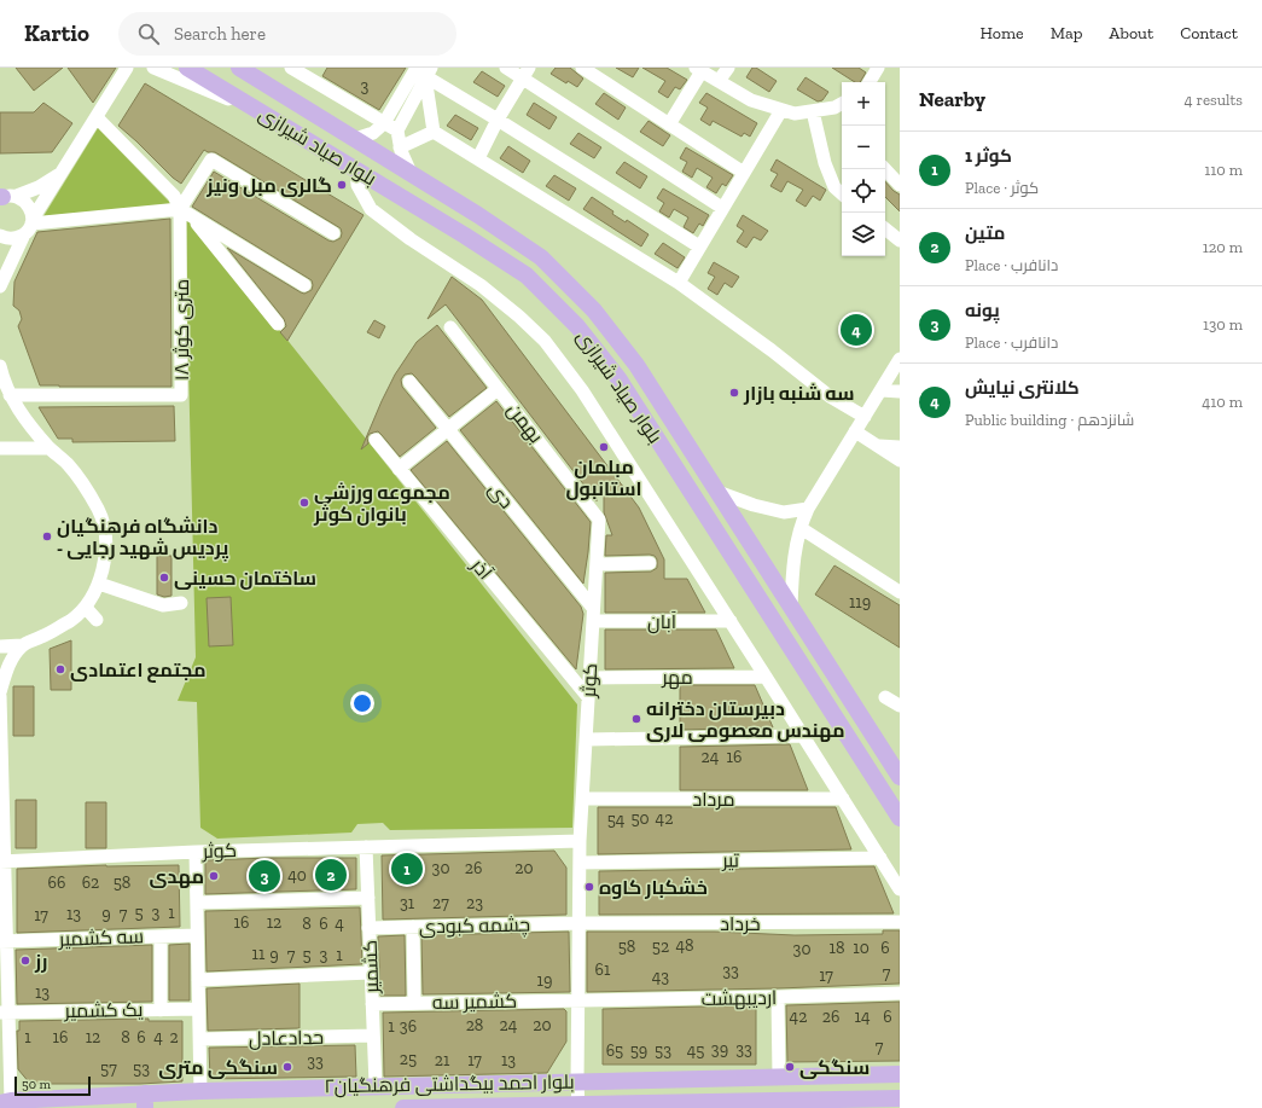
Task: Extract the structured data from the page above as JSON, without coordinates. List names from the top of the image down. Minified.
{"streets":{"main road":["بلوار صیاد شیرازی","بلوار احمد بیگداشتی فرهنگیان۲"],"street":["۱۸ متری کوثر","بهمن","دی","آذر","آبان","مهر","کوثر","مرداد","تیر","خرداد","چشمه کبودی","سه کشمیر","کشمیر","اردیبهشت","کشمیر سه","یک کشمیر","حدادعادل"]},"crossings":[["بهمن","کوثر"],["دی","آبان"],["دی","کوثر"],["آذر","کوثر"],["آبان","کوثر"],["مهر","کوثر"],["کوثر","مرداد"],["کوثر","تیر"],["کوثر","خرداد"],["کوثر","چشمه کبودی"],["کوثر","کشمیر"],["کوثر","اردیبهشت"],["کوثر","کشمیر سه"],["کوثر","بلوار احمد بیگداشتی فرهنگیان۲"],["خرداد","چشمه کبودی"],["چشمه کبودی","کشمیر"],["کشمیر","کشمیر سه"],["کشمیر","حدادعادل"],["کشمیر","بلوار احمد بیگداشتی فرهنگیان۲"],["اردیبهشت","کشمیر سه"]],"places":["گالری مبل ونیز","سه شنبه بازار","مبلمان استانبول","مجموعه ورزشی بانوان کوثر","دانشگاه فرهنگیان - پردیس شهید رجایی","ساختمان حسینی","مجتمع اعتمادی","دبیرستان دخترانه مهندس معصومی لاری","مهدی","خشکبار کاوه","رز","سنگکی متری","سنگکی"],"house_numbers":["3","119","24","16","50","42","54","30","26","20","40","66","62","58","31","27","23","5","3","1","13","9","7","17","16","12","8","6","4","48","58","52","18","10","6","30","11","9","7","5","3","1","61","33","7","17","43","19","13","42","26","14","6","28","24","20","1","36","1","16","12","8","6","4","2","7","39","33","65","59","53","45","25","21","17","13","33","57","53"],"scale_bar":"50 m","page":{"header":"Kartio","search":"Search here","nav":["Home","Map","About","Contact"],"heading":["Nearby","4 results"],"map_buttons":["+","−"],"list":[{"mark":"1","name":"کوثر 1","note":"Place · کوثر","value":"110 m"},{"mark":"2","name":"متین","note":"Place · دانافرب","value":"120 m"},{"mark":"3","name":"پونه","note":"Place · دانافرب","value":"130 m"},{"mark":"4","name":"کلانتری نیایش","note":"Public building · شانزدهم","value":"410 m"}],"pins":["4","1","2","3"],"scale":"50 m"}}
